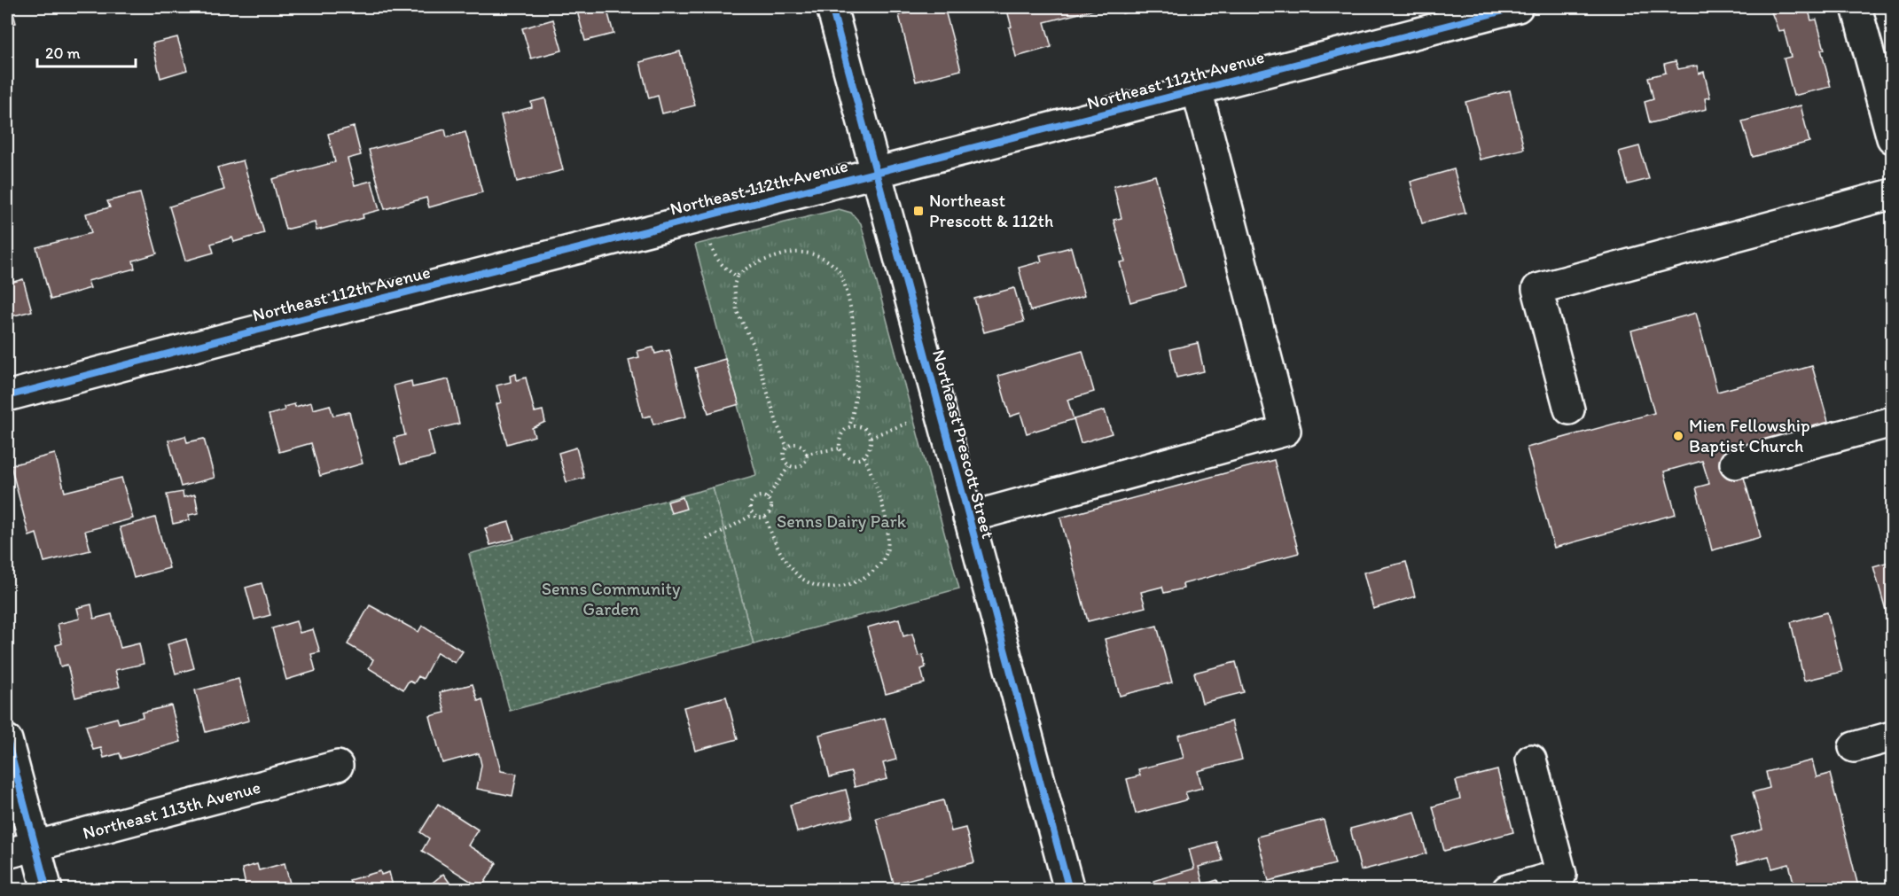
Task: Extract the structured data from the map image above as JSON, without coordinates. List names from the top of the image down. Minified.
{"streets":{"street":["Northeast 112th Avenue","Northeast Prescott Street","Northeast 113th Avenue"]},"crossings":[["Northeast 112th Avenue","Northeast Prescott Street"]],"parks":["Senns Dairy Park","Senns Community Garden"],"places":{"transit":["Northeast Prescott & 112th"],"other":["Mien Fellowship Baptist Church"]},"scale_bar":"20 m"}
